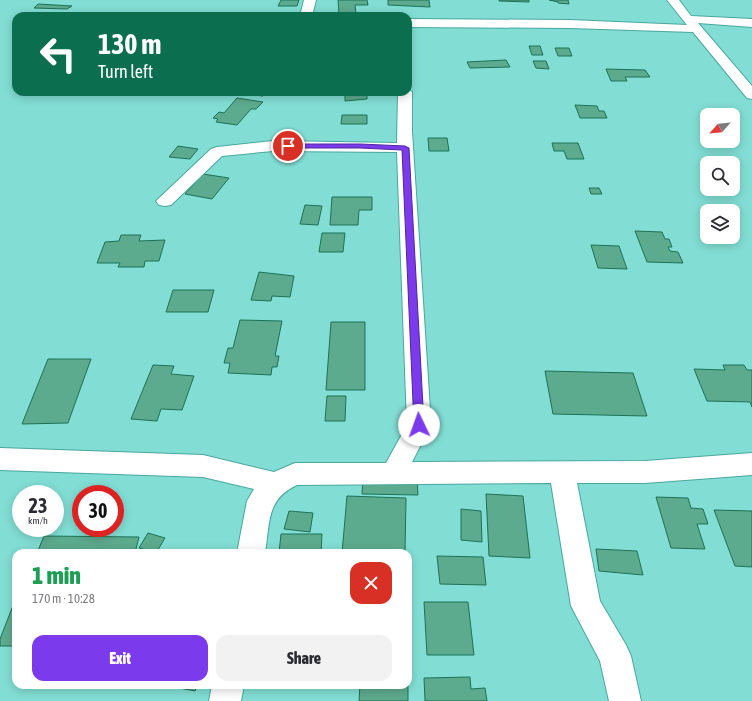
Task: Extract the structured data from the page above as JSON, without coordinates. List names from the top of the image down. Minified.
{"north":"bottom left","page":{"turn":["130 m","Turn left"],"speed":"23 km/h","limit":"30","heading":["1 min","170 m · 10:28"],"buttons":["Exit","Share"]}}
